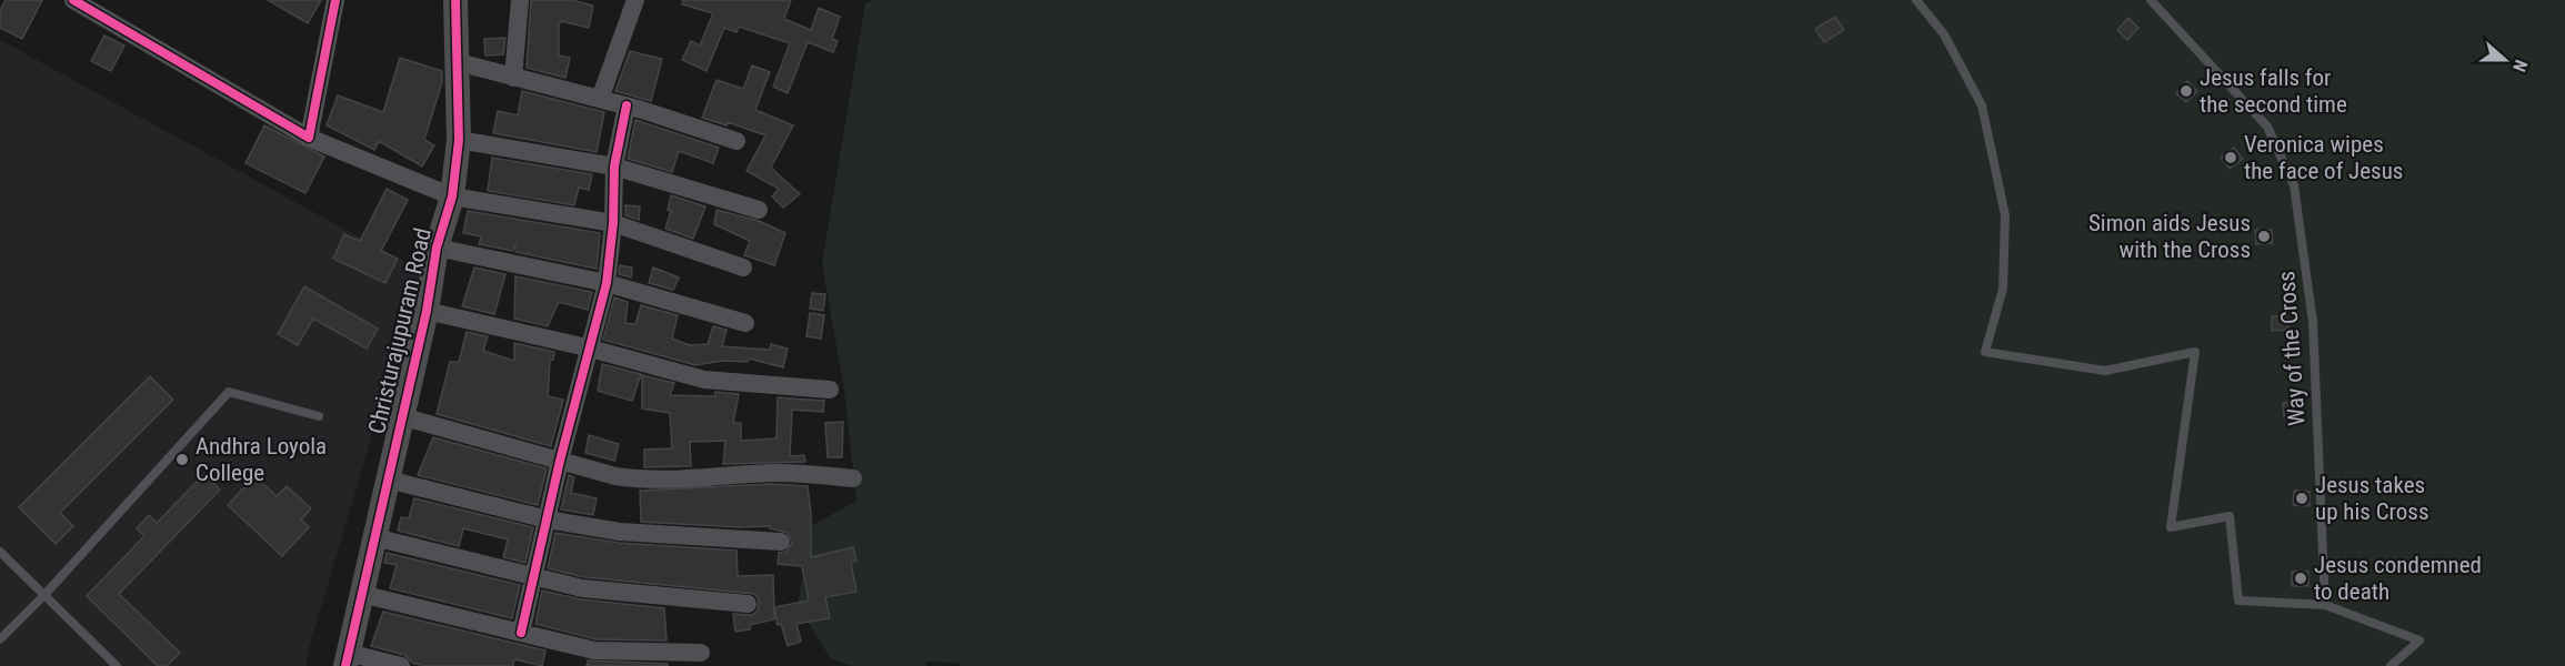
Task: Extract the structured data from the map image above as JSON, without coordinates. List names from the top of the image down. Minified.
{"streets":{"street":["Christurajupuram Road"],"lane":["Way of the Cross"]},"places":["Jesus falls for the second time","Veronica wipes the face of Jesus","Simon aids Jesus with the Cross","Andhra Loyola College","Jesus takes up his Cross","Jesus condemned to death"],"north":"right"}
